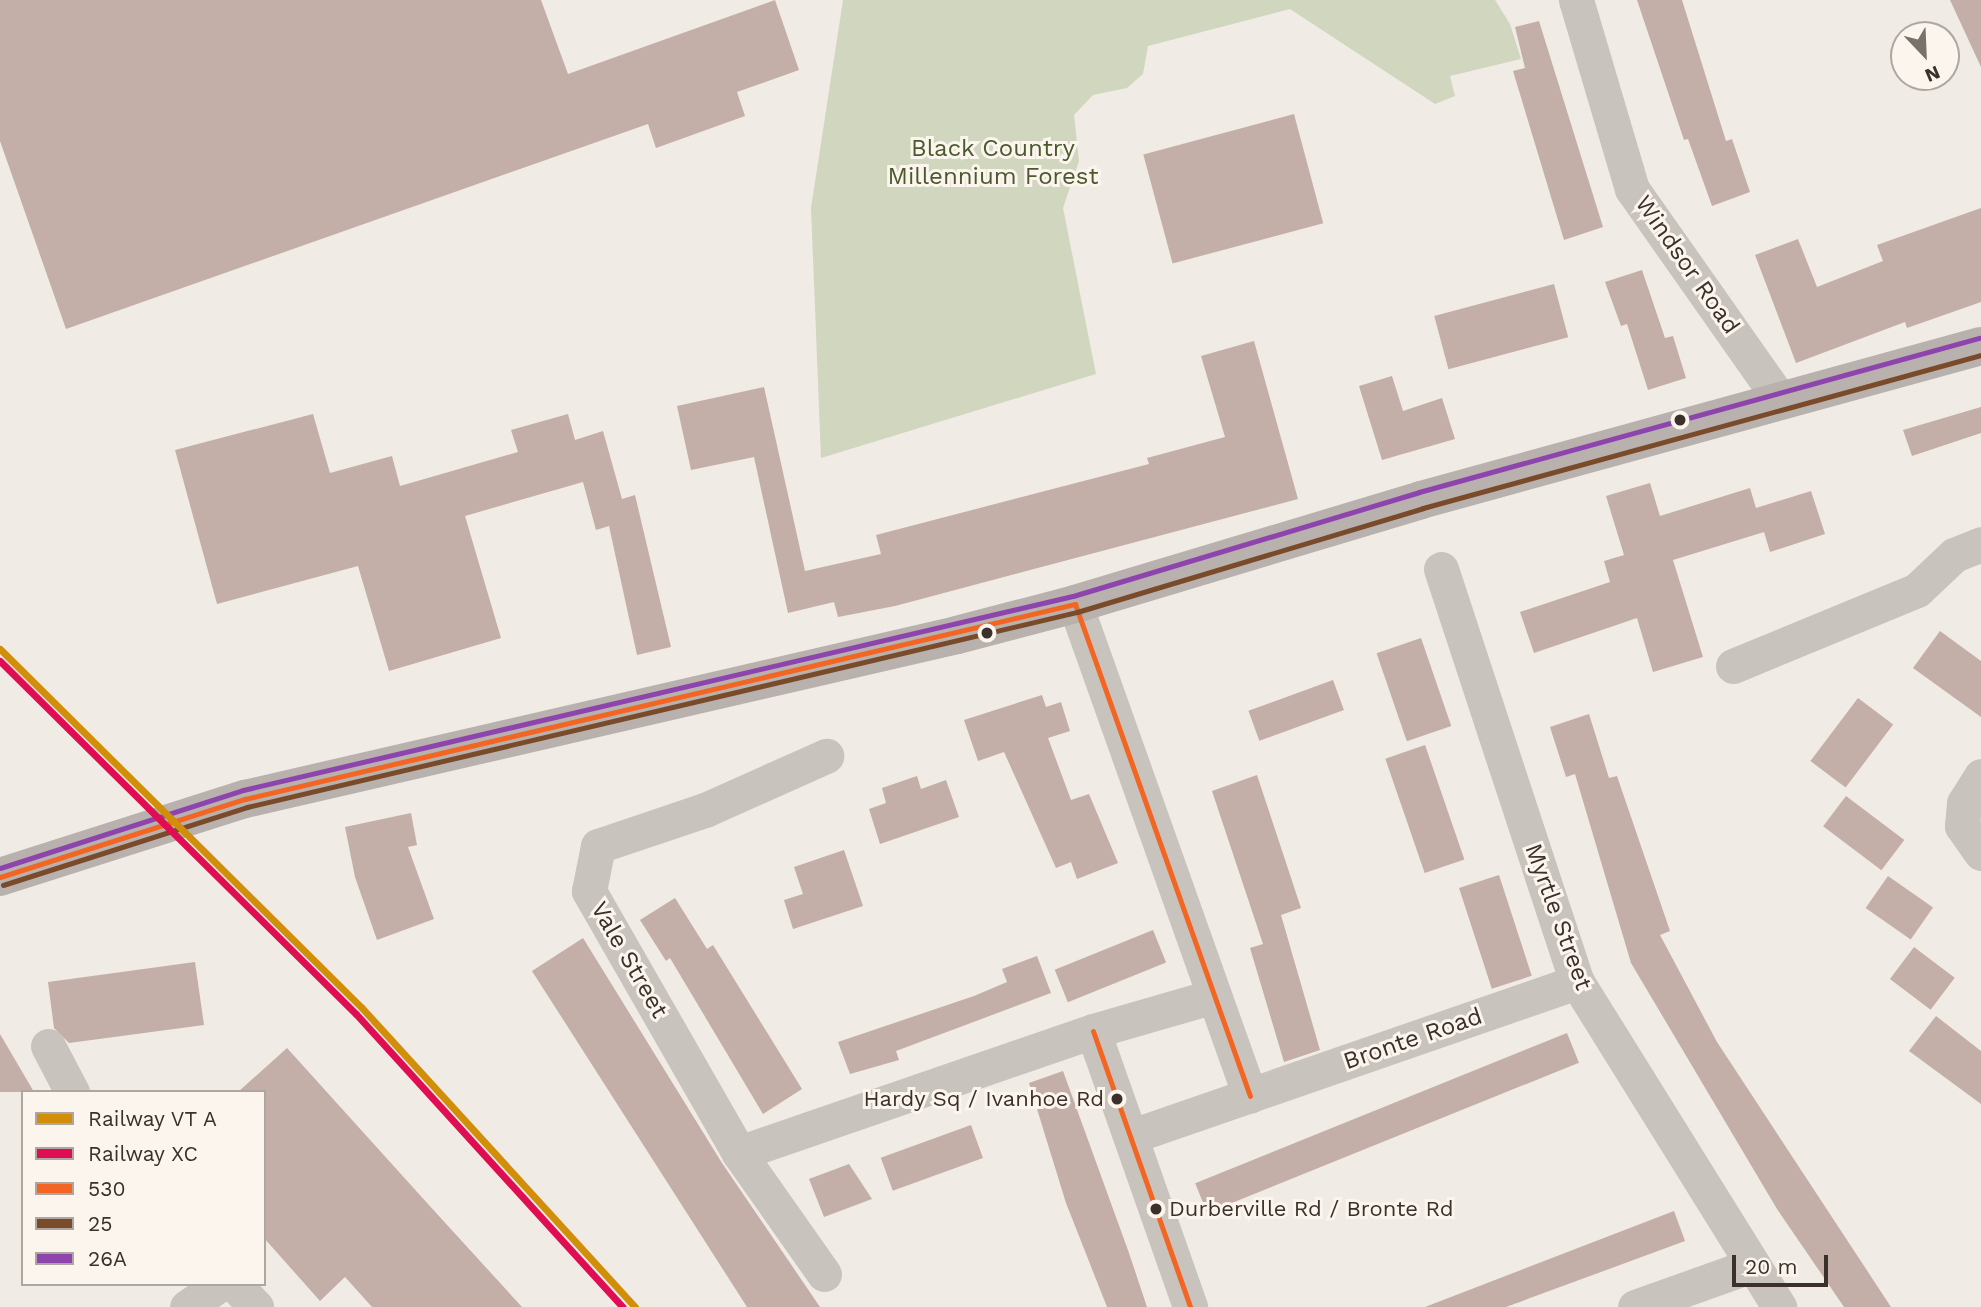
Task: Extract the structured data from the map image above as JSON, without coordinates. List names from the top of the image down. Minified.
{"streets":{"street":["Windsor Road","Myrtle Street","Vale Street","Bronte Road"]},"crossings":[["Myrtle Street","Bronte Road"]],"parks":["Black Country Millennium Forest"],"places":["Hardy Sq / Ivanhoe Rd","Durberville Rd / Bronte Rd"],"lines":["transit line 26A","transit line 25","transit line 530","rail line XC"],"legend":["Railway VT A","Railway XC","530","25","26A"],"scale_bar":"20 m","north":"bottom right"}
